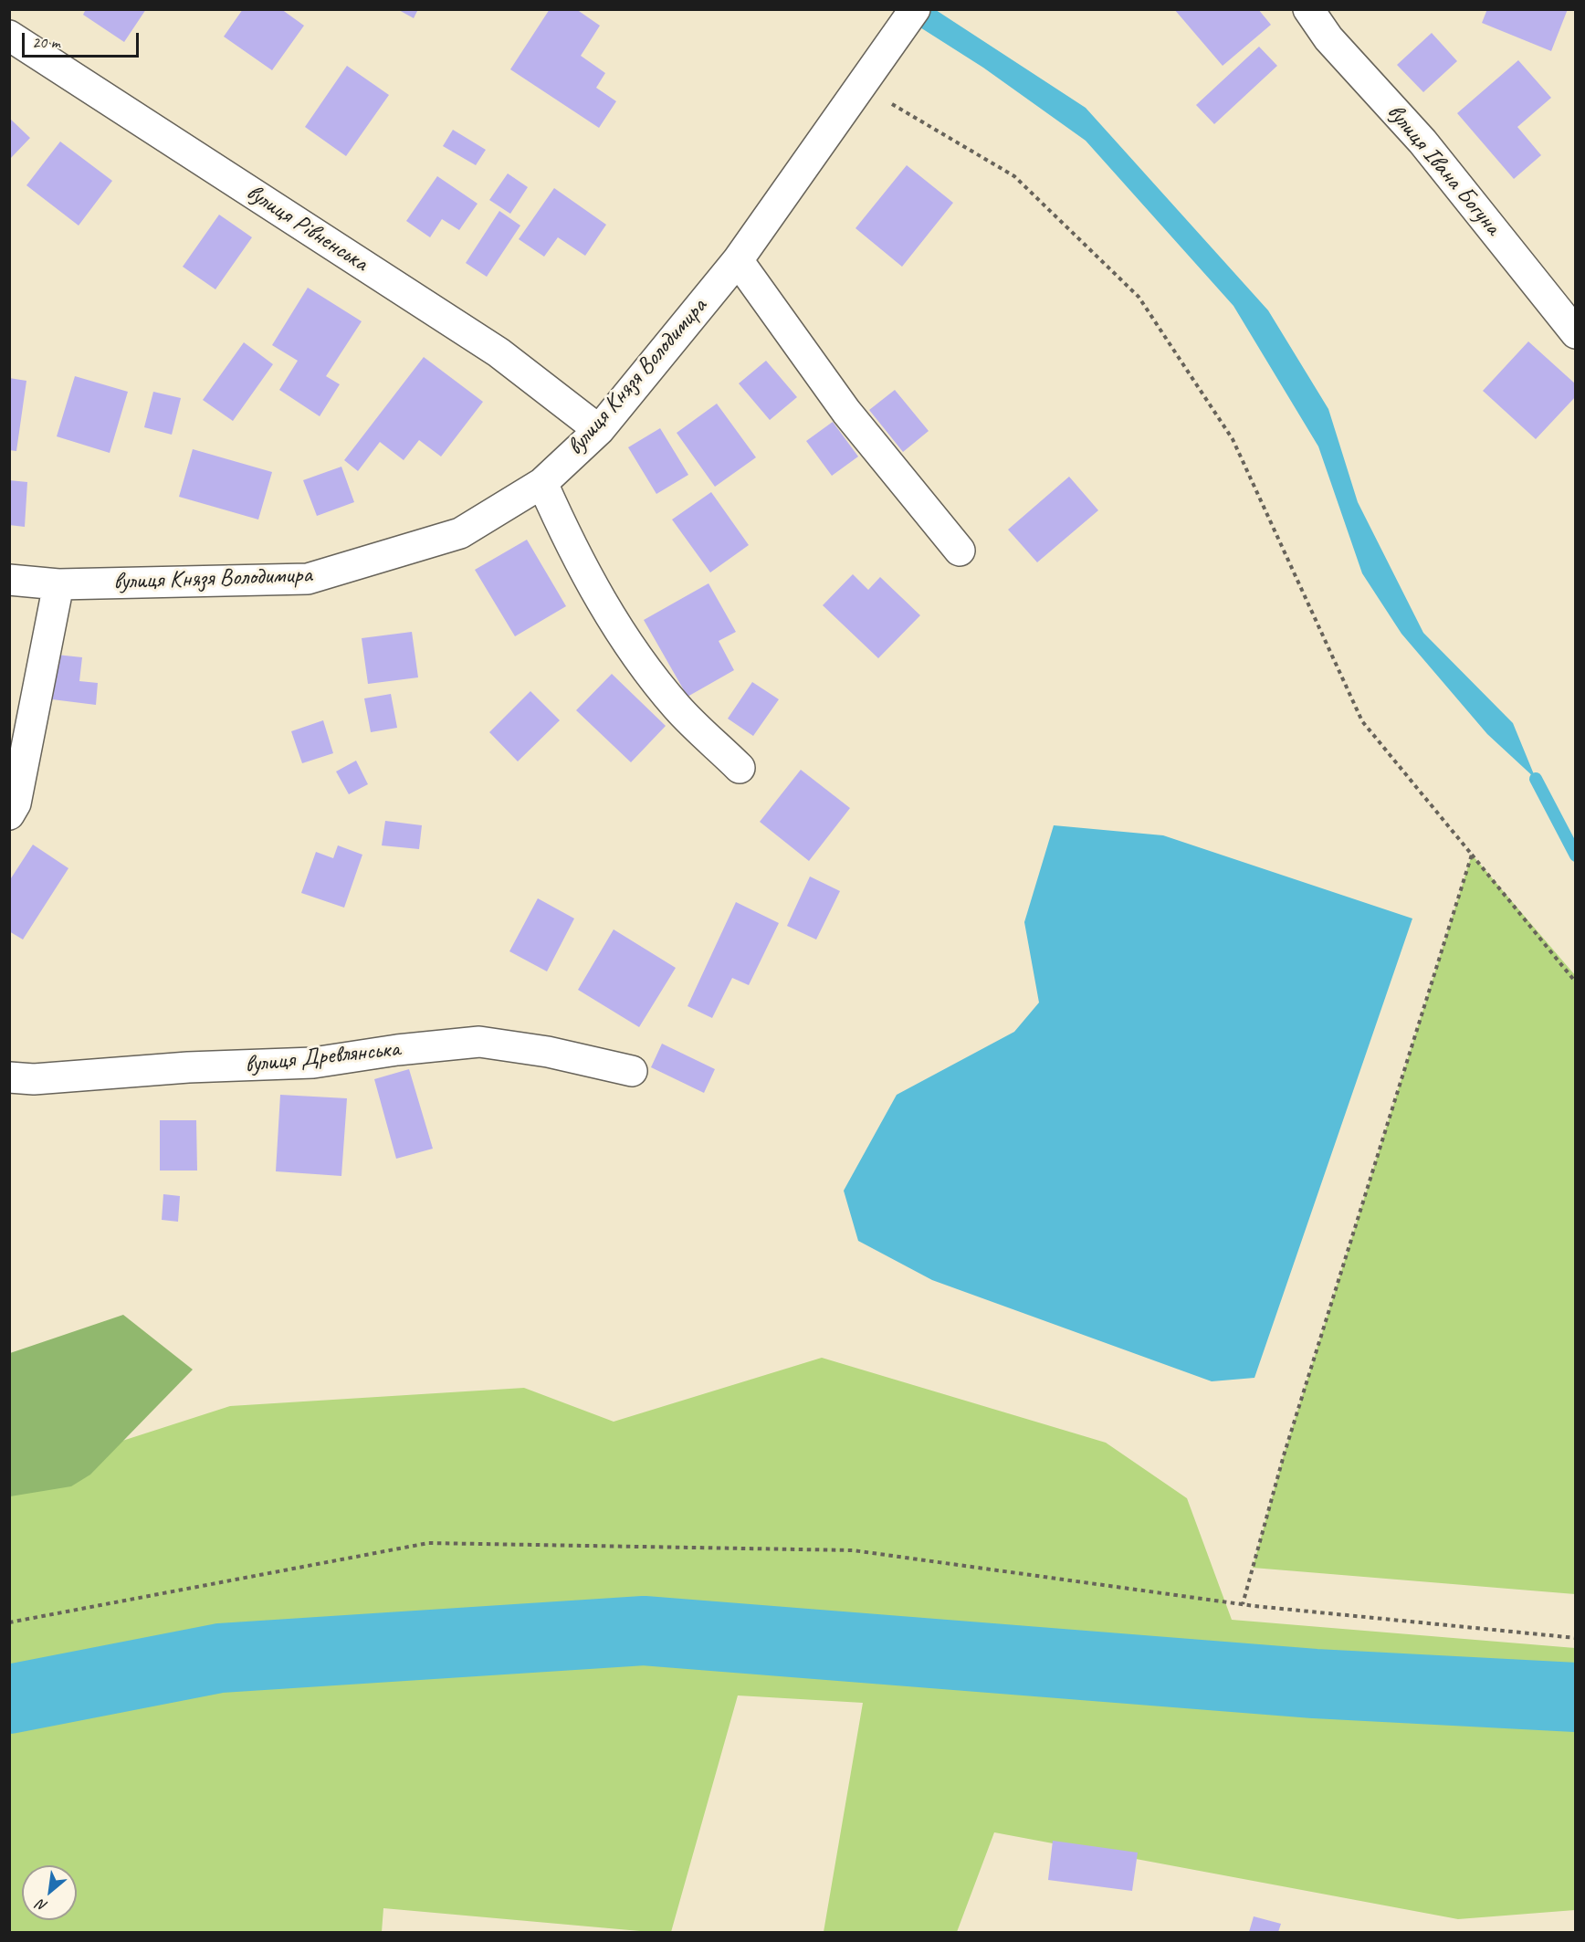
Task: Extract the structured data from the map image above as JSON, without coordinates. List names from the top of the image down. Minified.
{"streets":{"street":["вулиця Івана Богуна","вулиця Рівненська","вулиця Князя Володимира","вулиця Древлянська"]},"crossings":[["вулиця Рівненська","вулиця Князя Володимира"]],"scale_bar":"20 m","north":"bottom left"}
